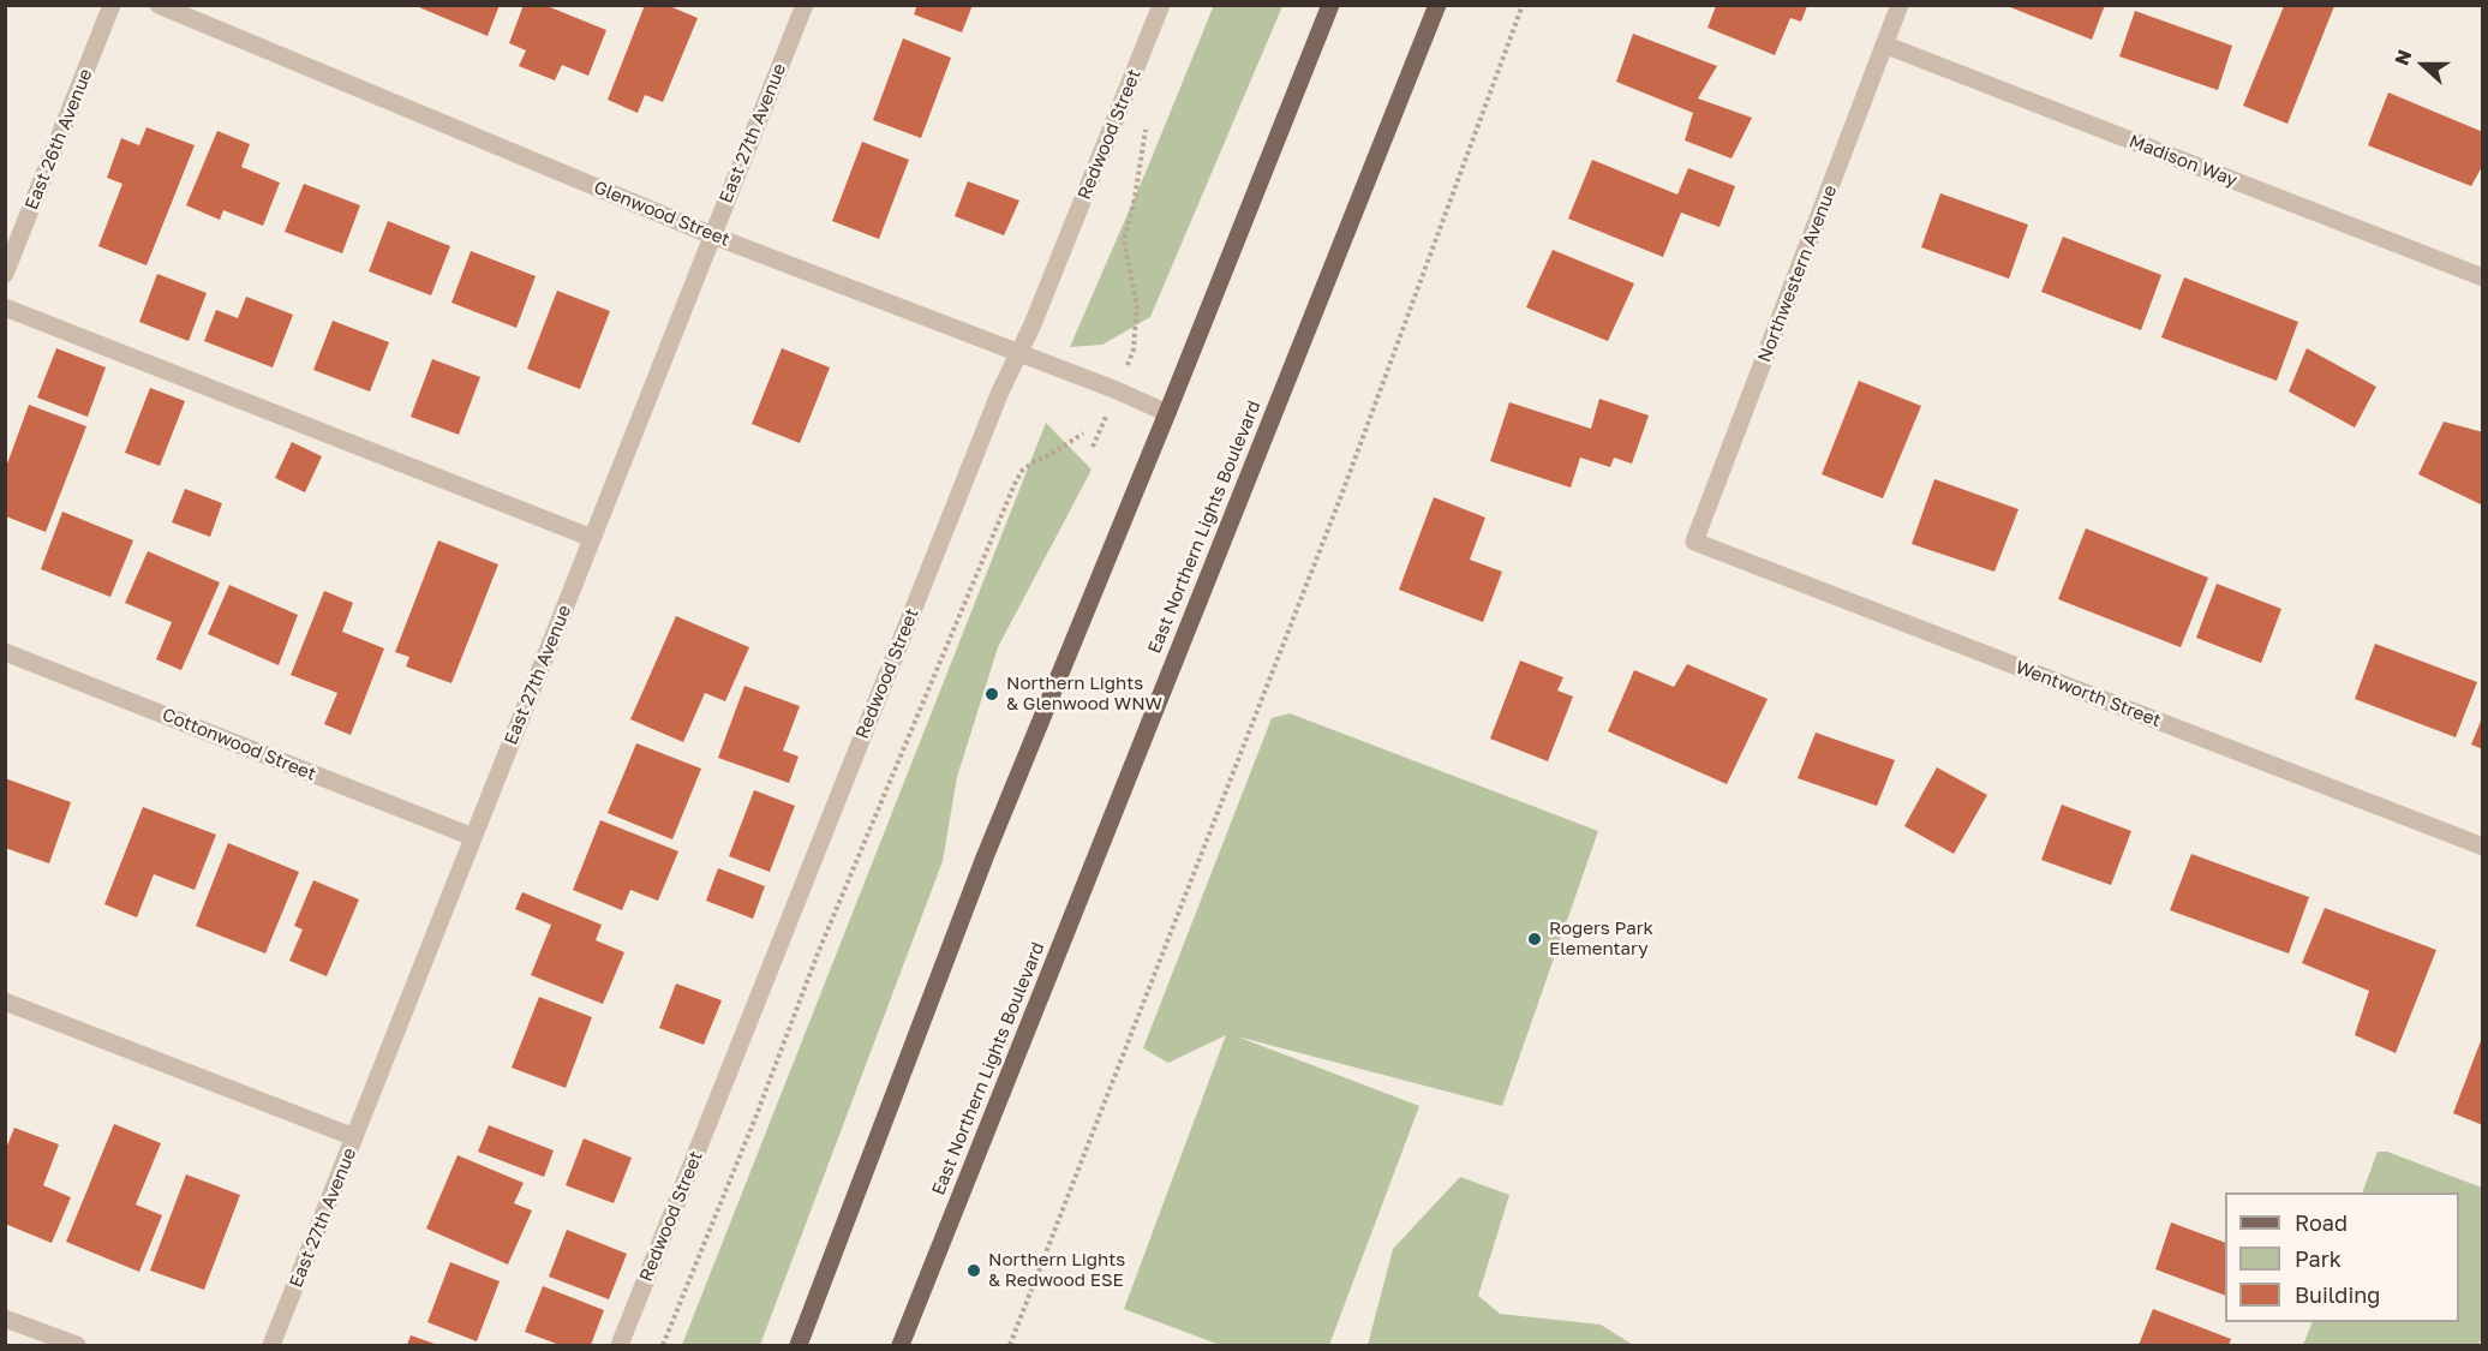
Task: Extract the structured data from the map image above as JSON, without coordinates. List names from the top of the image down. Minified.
{"streets":{"main road":["East Northern Lights Boulevard"],"street":["East 27th Avenue","Redwood Street","East 26th Avenue","Madison Way","Glenwood Street","Northwestern Avenue","Wentworth Street","Cottonwood Street"]},"crossings":[["East 27th Avenue","Glenwood Street"],["East 27th Avenue","Cottonwood Street"],["Redwood Street","Glenwood Street"],["Madison Way","Northwestern Avenue"],["Northwestern Avenue","Wentworth Street"]],"places":["Northern Lights & Glenwood WNW","Rogers Park Elementary","Northern Lights & Redwood ESE"],"legend":["Road","Park","Building"],"north":"left"}
